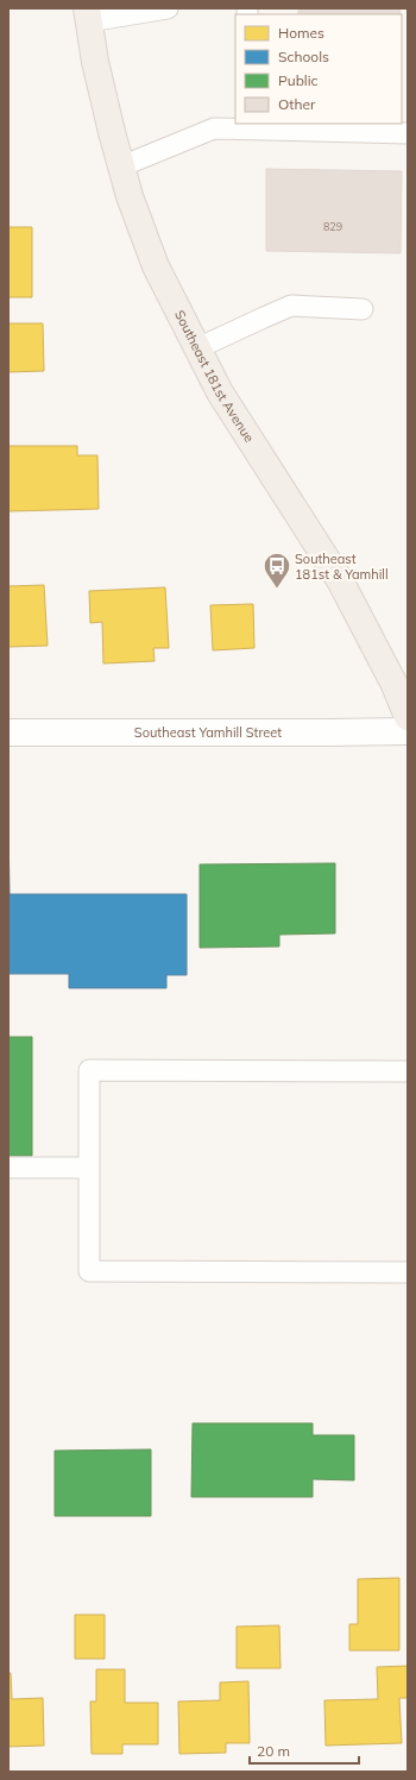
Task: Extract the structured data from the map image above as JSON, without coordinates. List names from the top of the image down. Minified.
{"streets":{"main road":["Southeast 181st Avenue"],"street":["Southeast Yamhill Street"]},"places":{"bus stop":["Southeast 181st & Yamhill"]},"house_numbers":["829"],"legend":["Homes","Schools","Public","Other"],"scale_bar":"20 m"}
